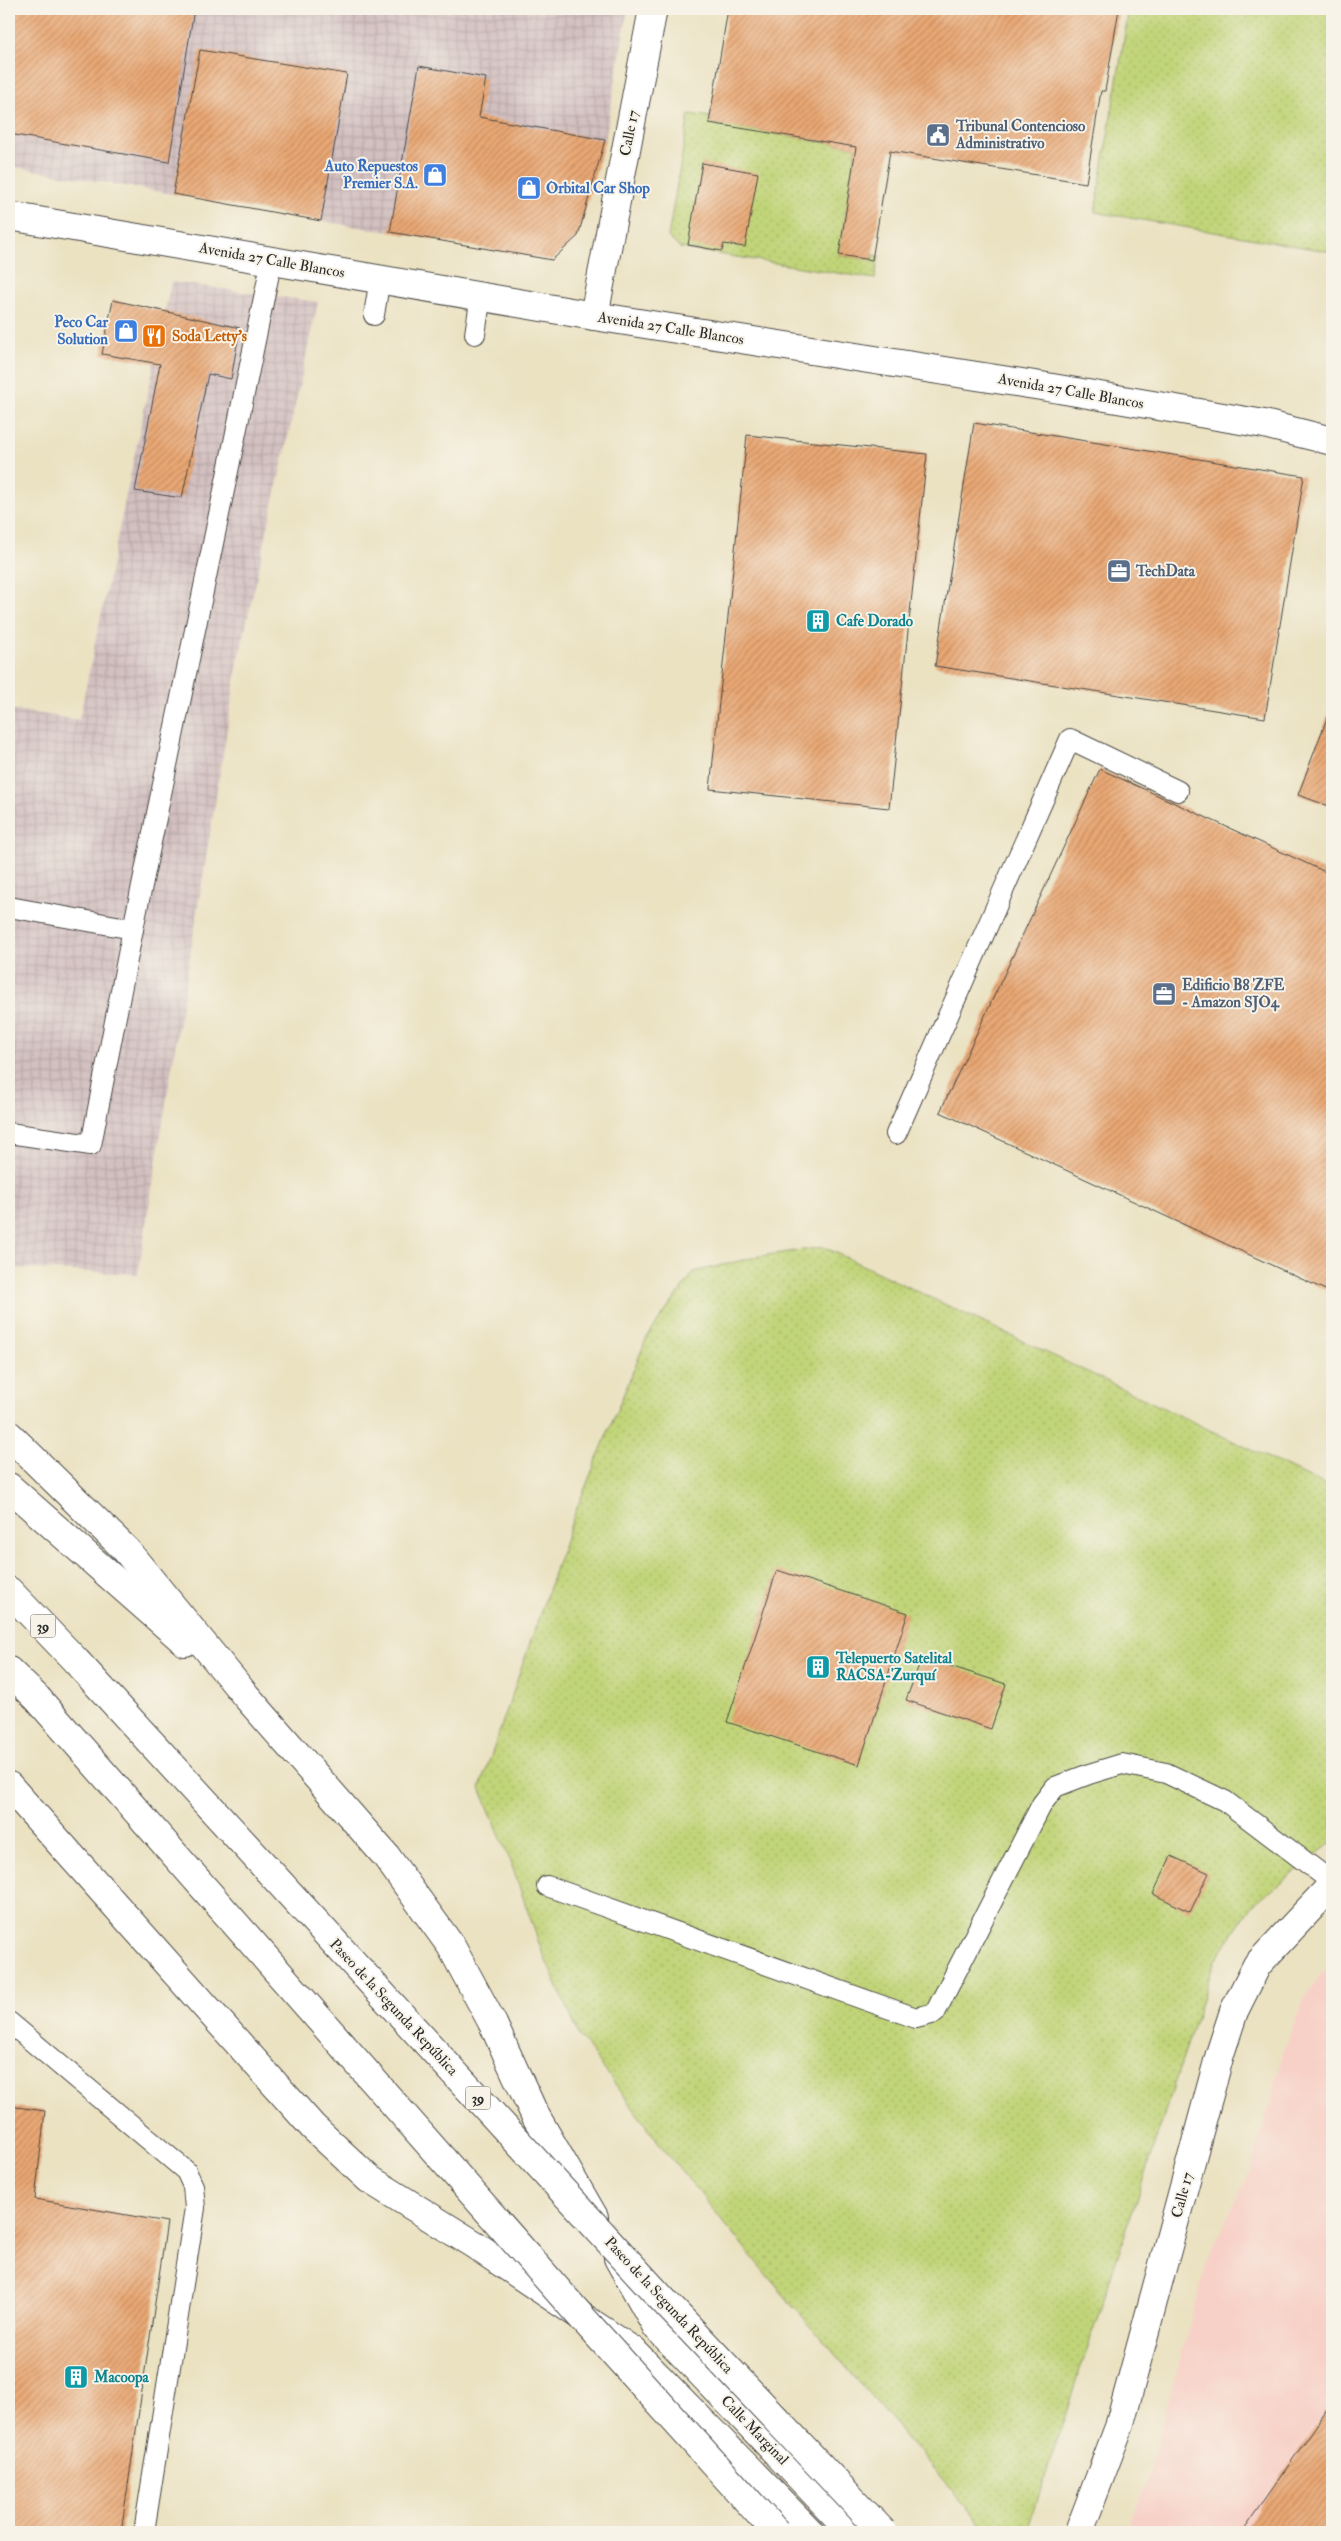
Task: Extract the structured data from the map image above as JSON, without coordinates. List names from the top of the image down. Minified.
{"streets":{"main road":["Calle 17","Avenida 27 Calle Blancos","39","Paseo de la Segunda República","Calle Marginal"]},"crossings":[["Calle 17","Avenida 27 Calle Blancos"]],"places":{"public building":["Tribunal Contencioso Administrativo"],"shop":["Auto Repuestos Premier S.A.","Orbital Car Shop","Peco Car Solution"],"restaurant":["Soda Letty's"],"office":["TechData","Edificio B8 ZFE - Amazon SJO4"],"building":["Cafe Dorado","Telepuerto Satelital RACSA-Zurquí","Macoopa"]}}
